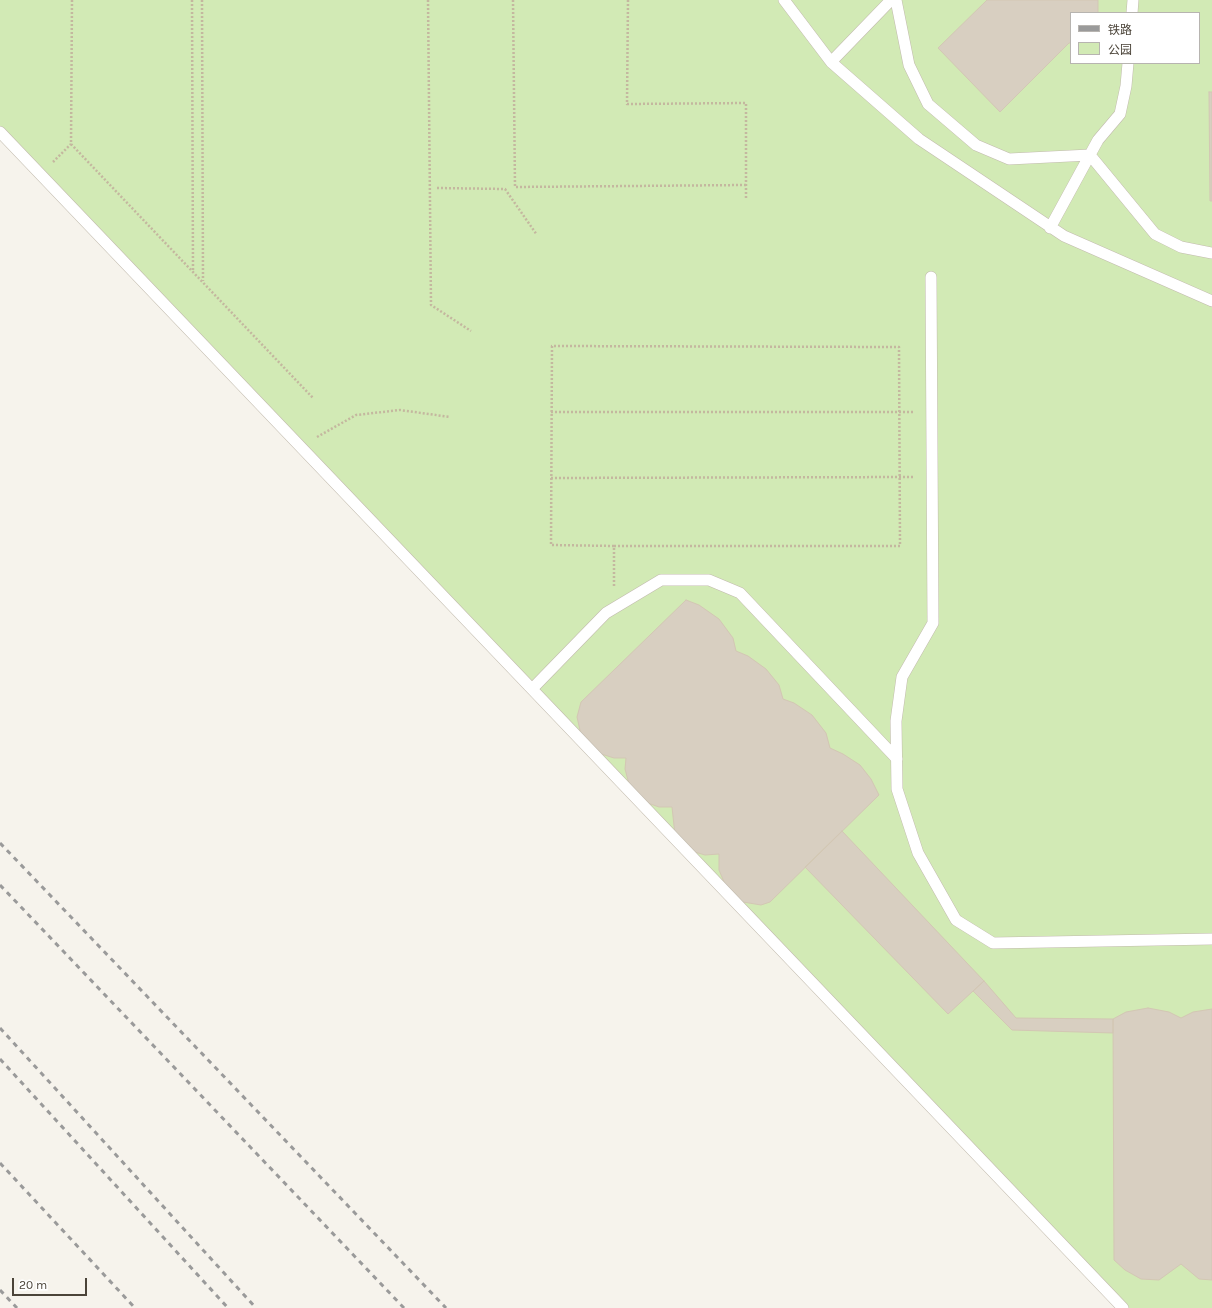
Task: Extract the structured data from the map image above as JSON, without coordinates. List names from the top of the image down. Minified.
{"legend":["铁路","公园"],"scale_bar":"20 m"}
